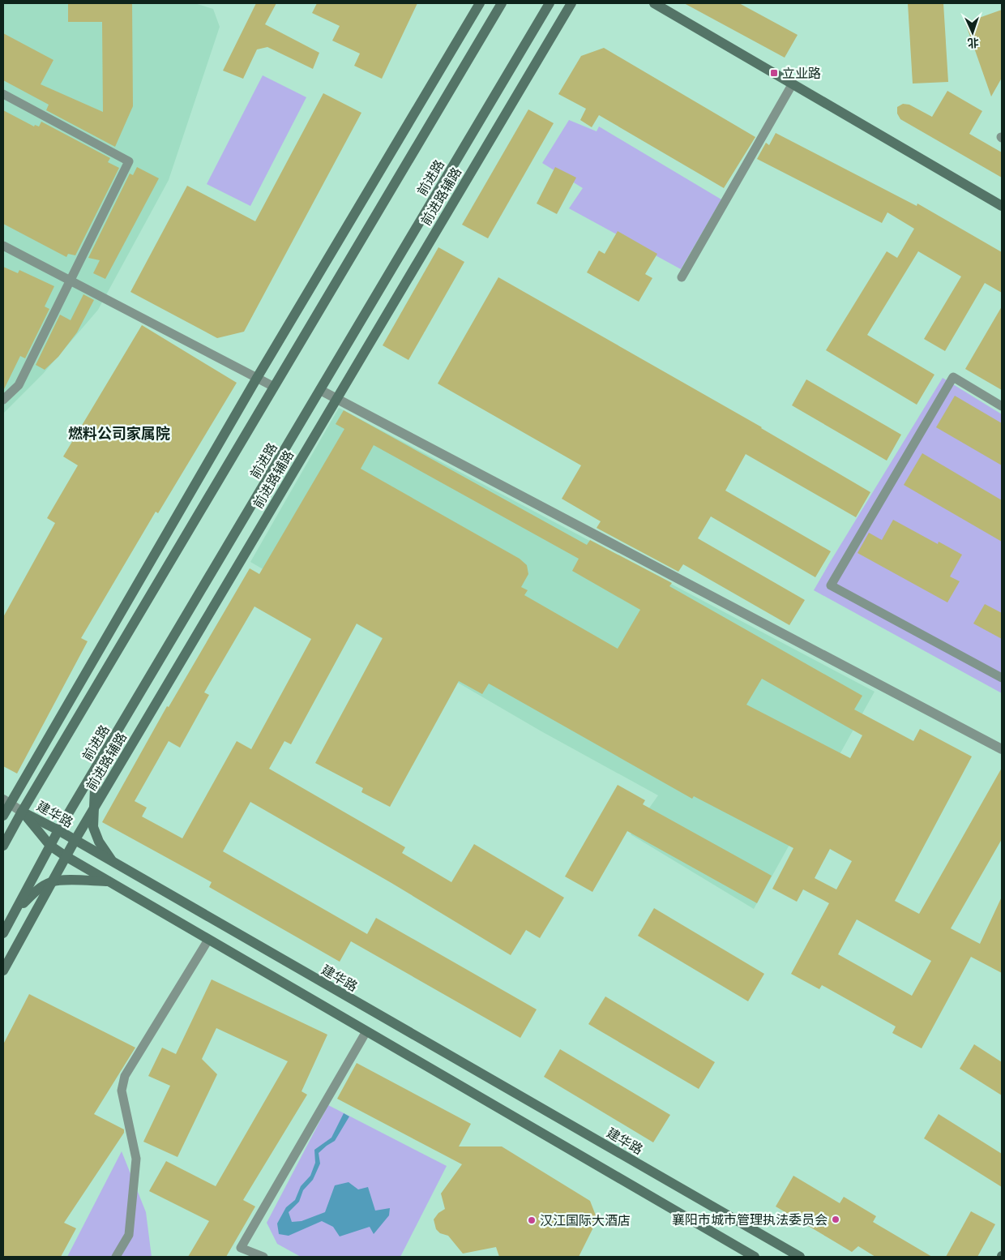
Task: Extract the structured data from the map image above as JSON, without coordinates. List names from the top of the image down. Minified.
{"streets":{"main road":["前进路","前进路辅路","建华路"]},"crossings":[["前进路","建华路"],["前进路辅路","建华路"]],"districts":["燃料公司家属院"],"places":{"transit":["立业路"],"other":["襄阳市城市管理执法委员会","汉江国际大酒店"]},"north":"bottom"}
